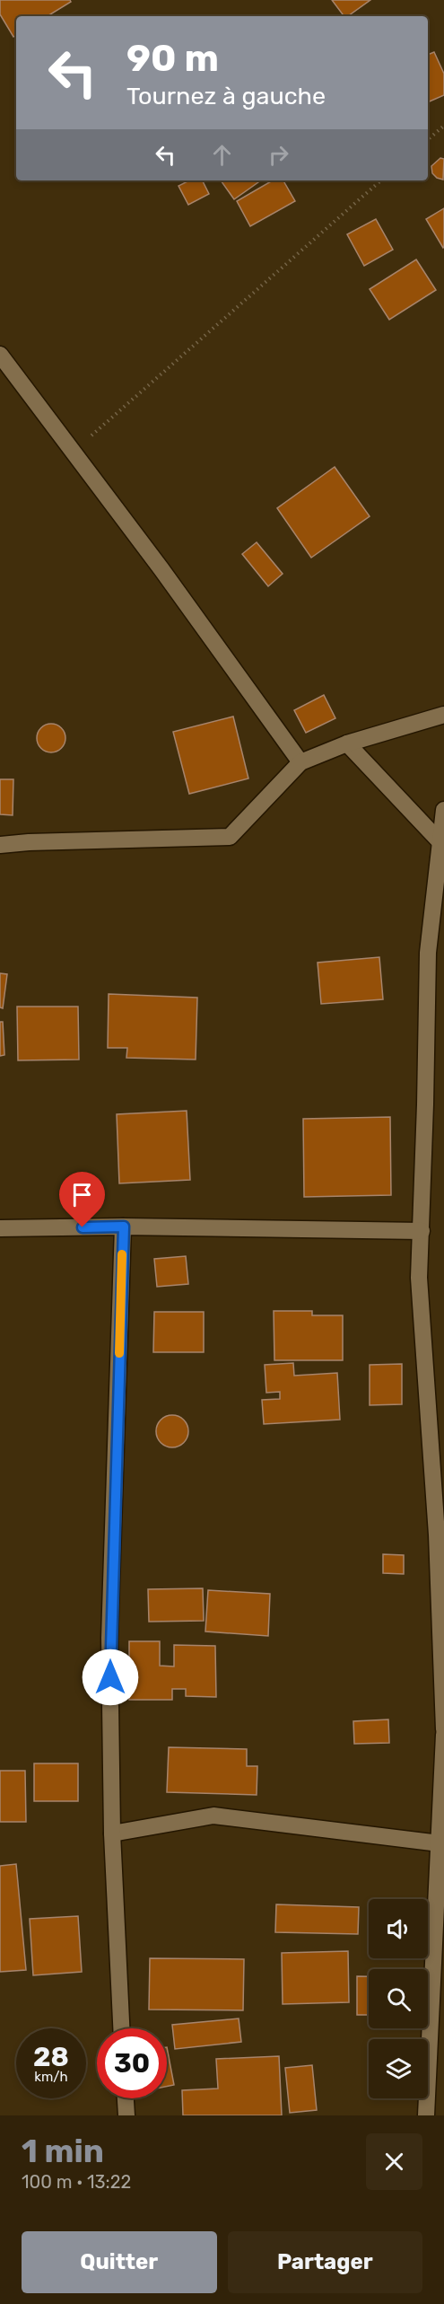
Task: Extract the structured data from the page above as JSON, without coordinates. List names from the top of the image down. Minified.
{"page":{"turn":["90 m","Tournez à gauche"],"speed":"28 km/h","limit":"30","heading":["1 min","100 m · 13:22"],"buttons":["Quitter","Partager"]}}
